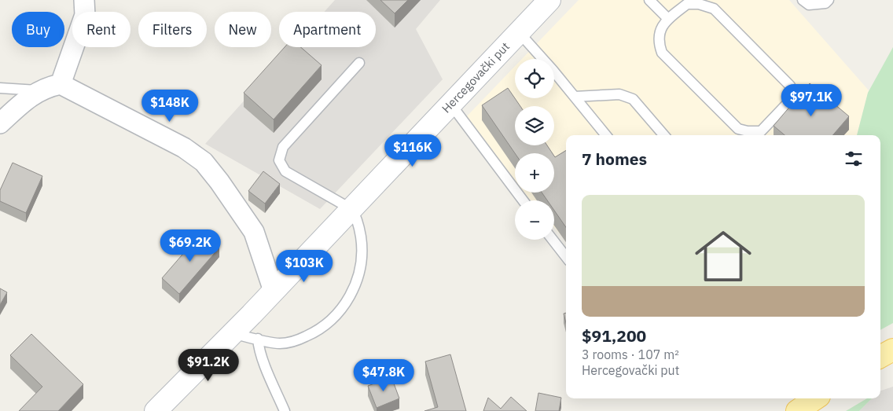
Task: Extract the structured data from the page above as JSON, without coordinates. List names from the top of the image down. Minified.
{"streets":{"main road":["Hercegovački put"]},"page":{"chip":["Buy","Rent","Filters","New","Apartment"],"map_buttons":["+","−"],"price":["$97.1K","$148K","$116K","$69.2K","$103K","$91.2K","$47.8K"],"heading":"7 homes","list":[{"name":"$91,200","note":"3 rooms · 107 m² · Hercegovački put"}]}}
